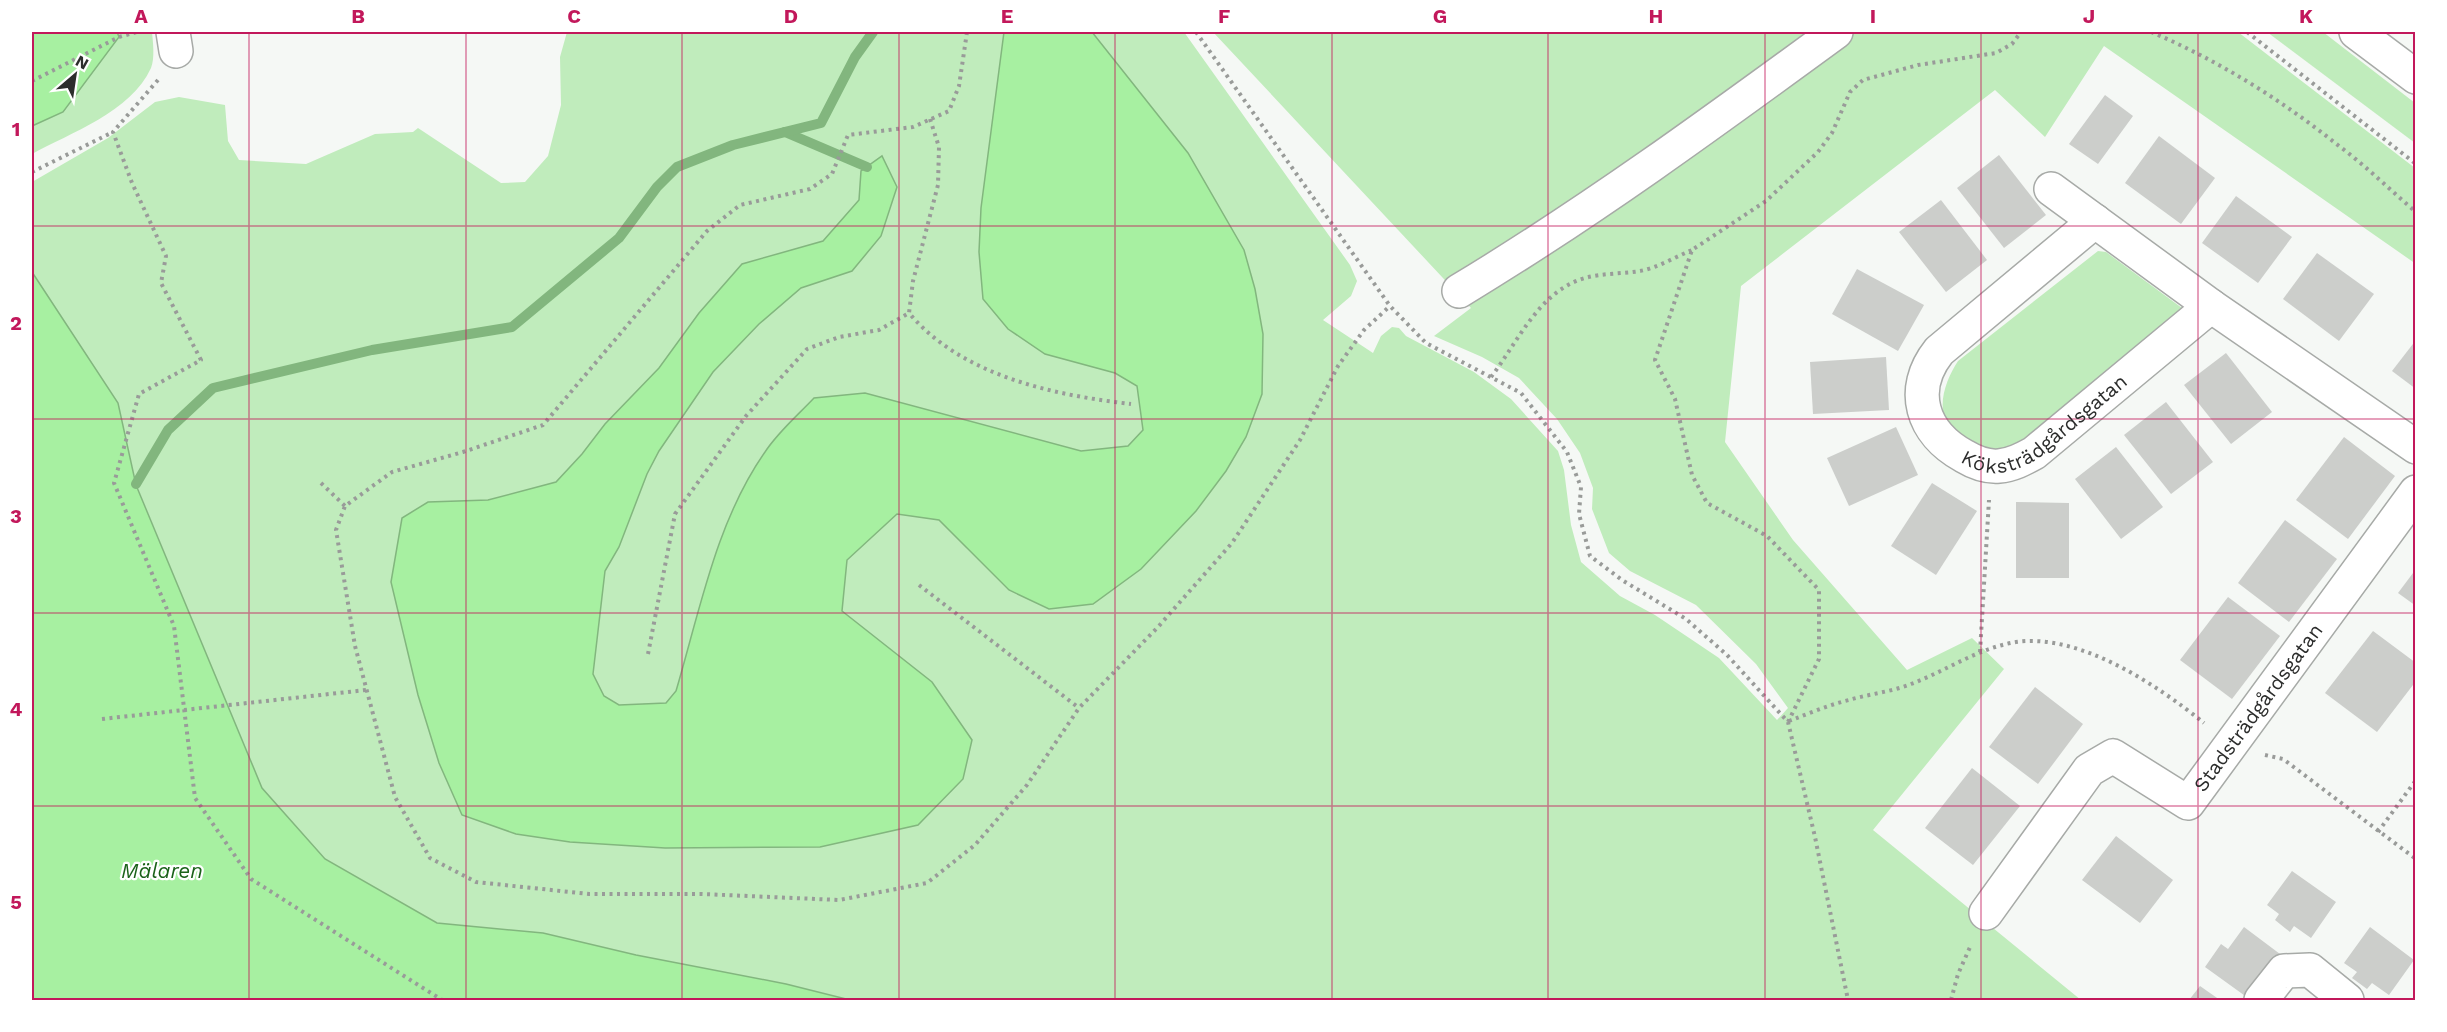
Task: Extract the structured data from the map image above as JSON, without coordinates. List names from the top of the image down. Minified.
{"streets":{"street":["Köksträdgårdsgatan","Stadsträdgårdsgatan"]},"water":["Mälaren"],"north":"top right","grid":{"columns":["A","B","C","D","E","F","G","H","I","J","K"],"rows":["1","2","3","4","5"]}}
